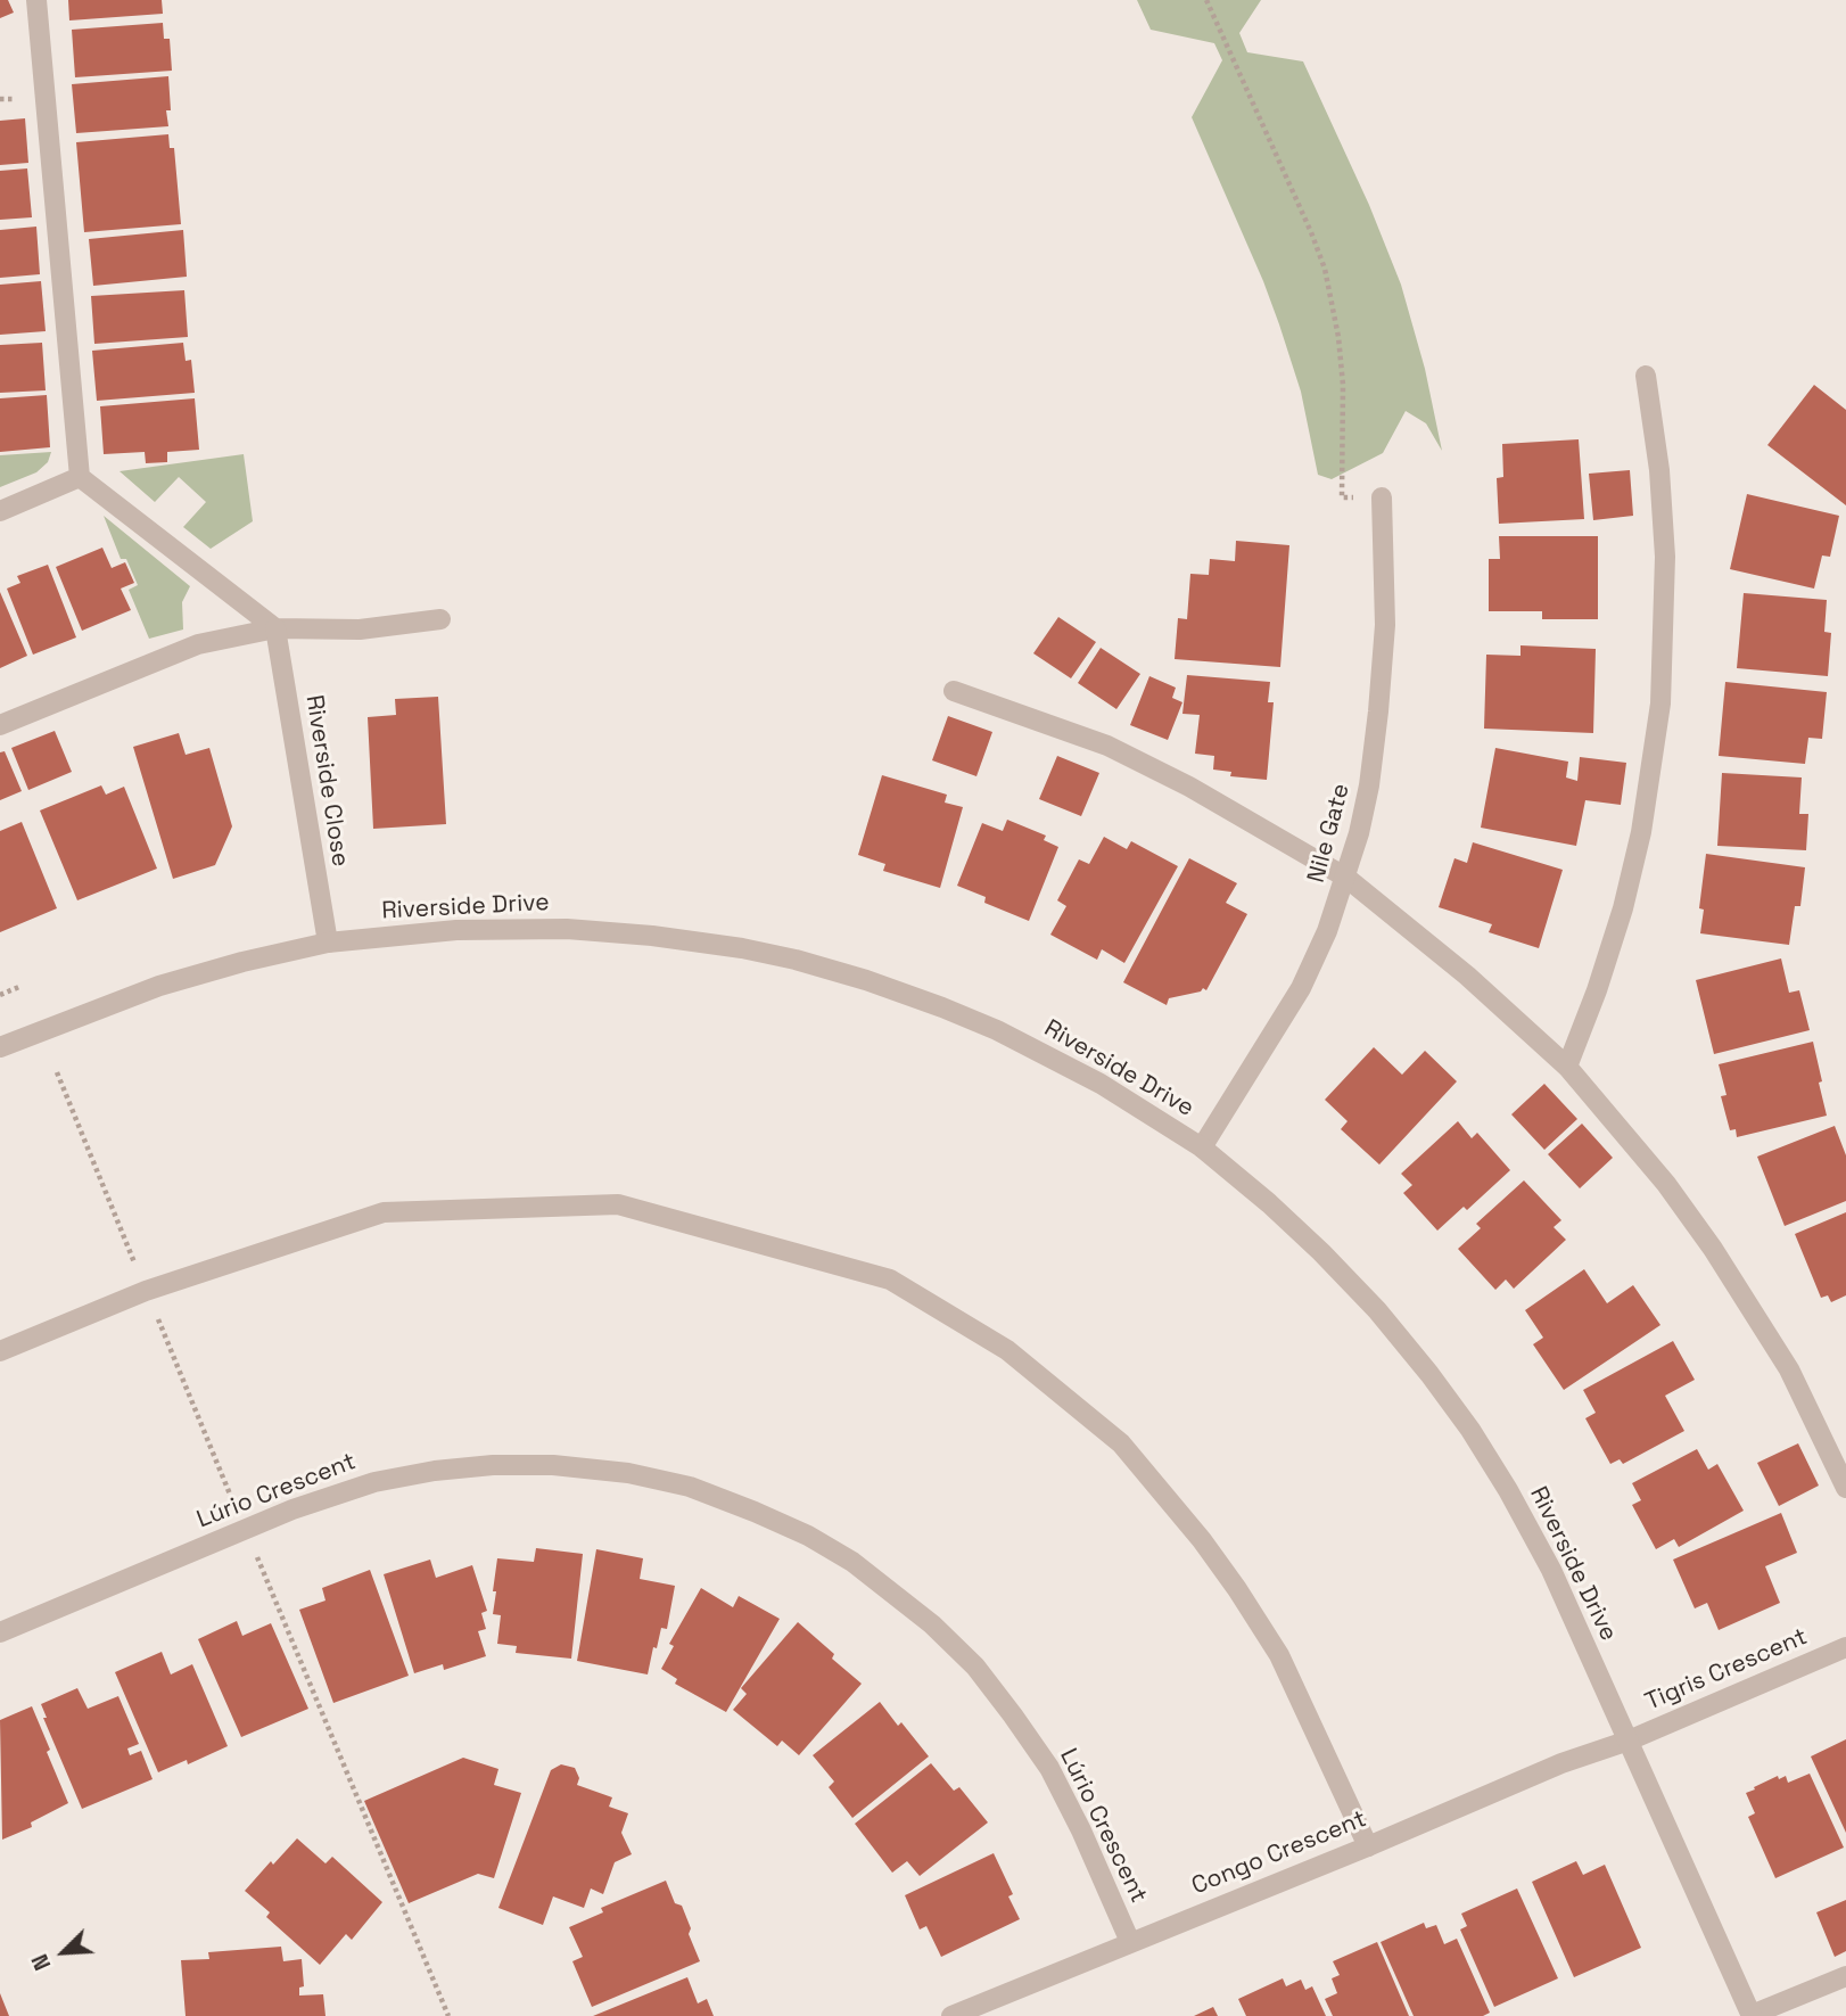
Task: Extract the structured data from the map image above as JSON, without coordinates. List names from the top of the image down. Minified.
{"streets":{"street":["Riverside Close","Nile Gate","Riverside Drive","Lúrio Crescent","Tigris Crescent","Congo Crescent"]},"crossings":[["Riverside Close","Riverside Drive"],["Nile Gate","Riverside Drive"],["Riverside Drive","Tigris Crescent"],["Riverside Drive","Congo Crescent"],["Lúrio Crescent","Congo Crescent"],["Tigris Crescent","Congo Crescent"]],"north":"bottom left"}
